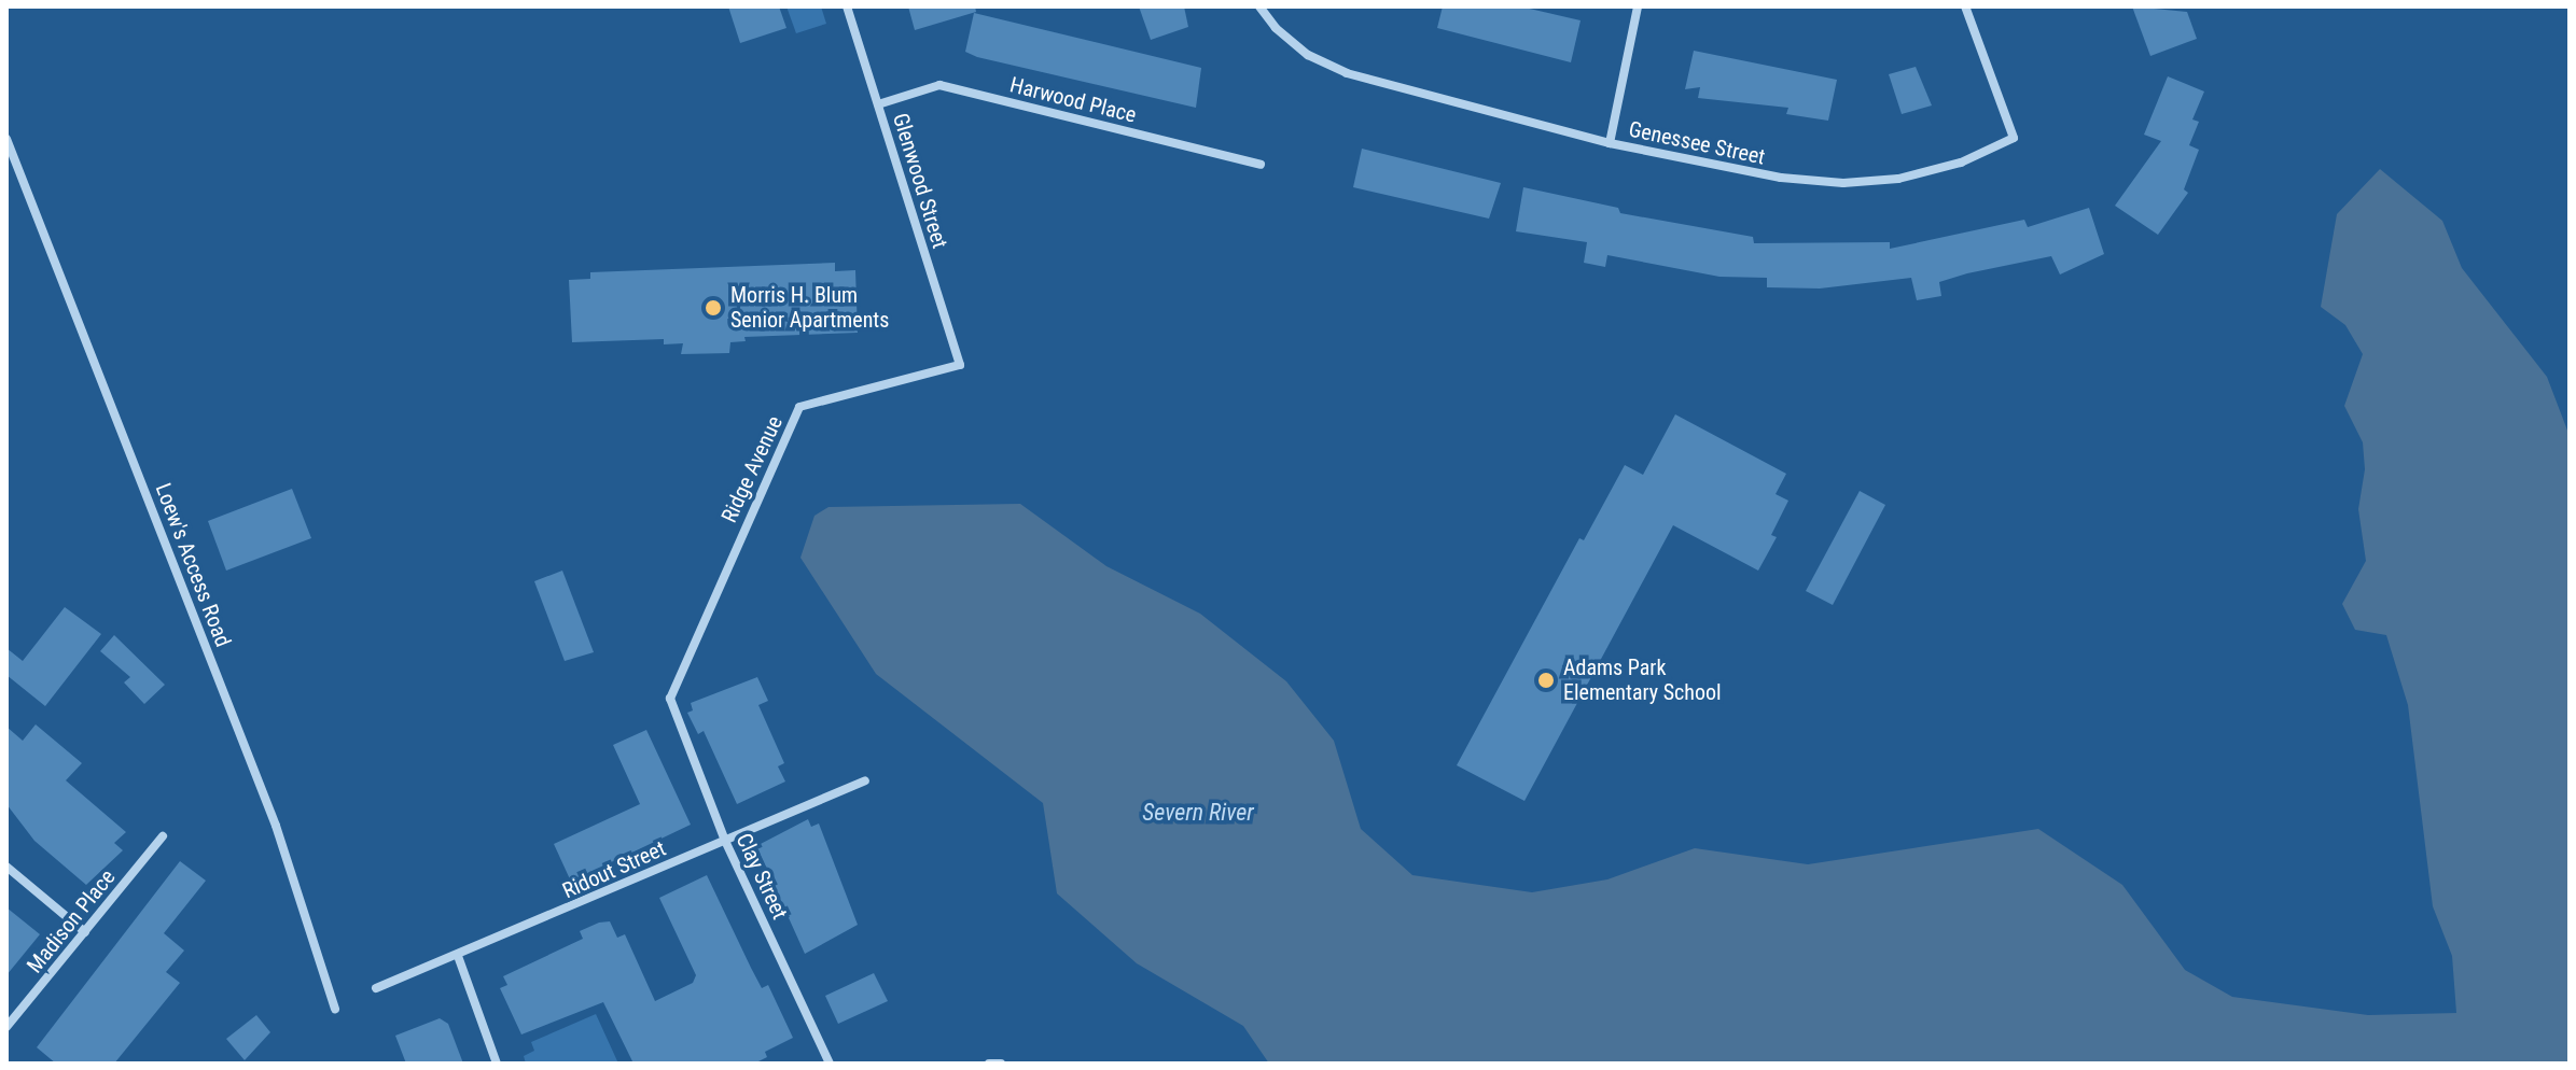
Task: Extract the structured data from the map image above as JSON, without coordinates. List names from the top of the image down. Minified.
{"streets":{"street":["Harwood Place","Genessee Street","Glenwood Street","Ridge Avenue","Loew's Access Road","Ridout Street","Clay Street","Madison Place"]},"crossings":[["Harwood Place","Glenwood Street"],["Glenwood Street","Ridge Avenue"],["Ridge Avenue","Clay Street"],["Ridout Street","Clay Street"]],"water":["Severn River"],"places":["Morris H. Blum Senior Apartments","Adams Park Elementary School"]}
